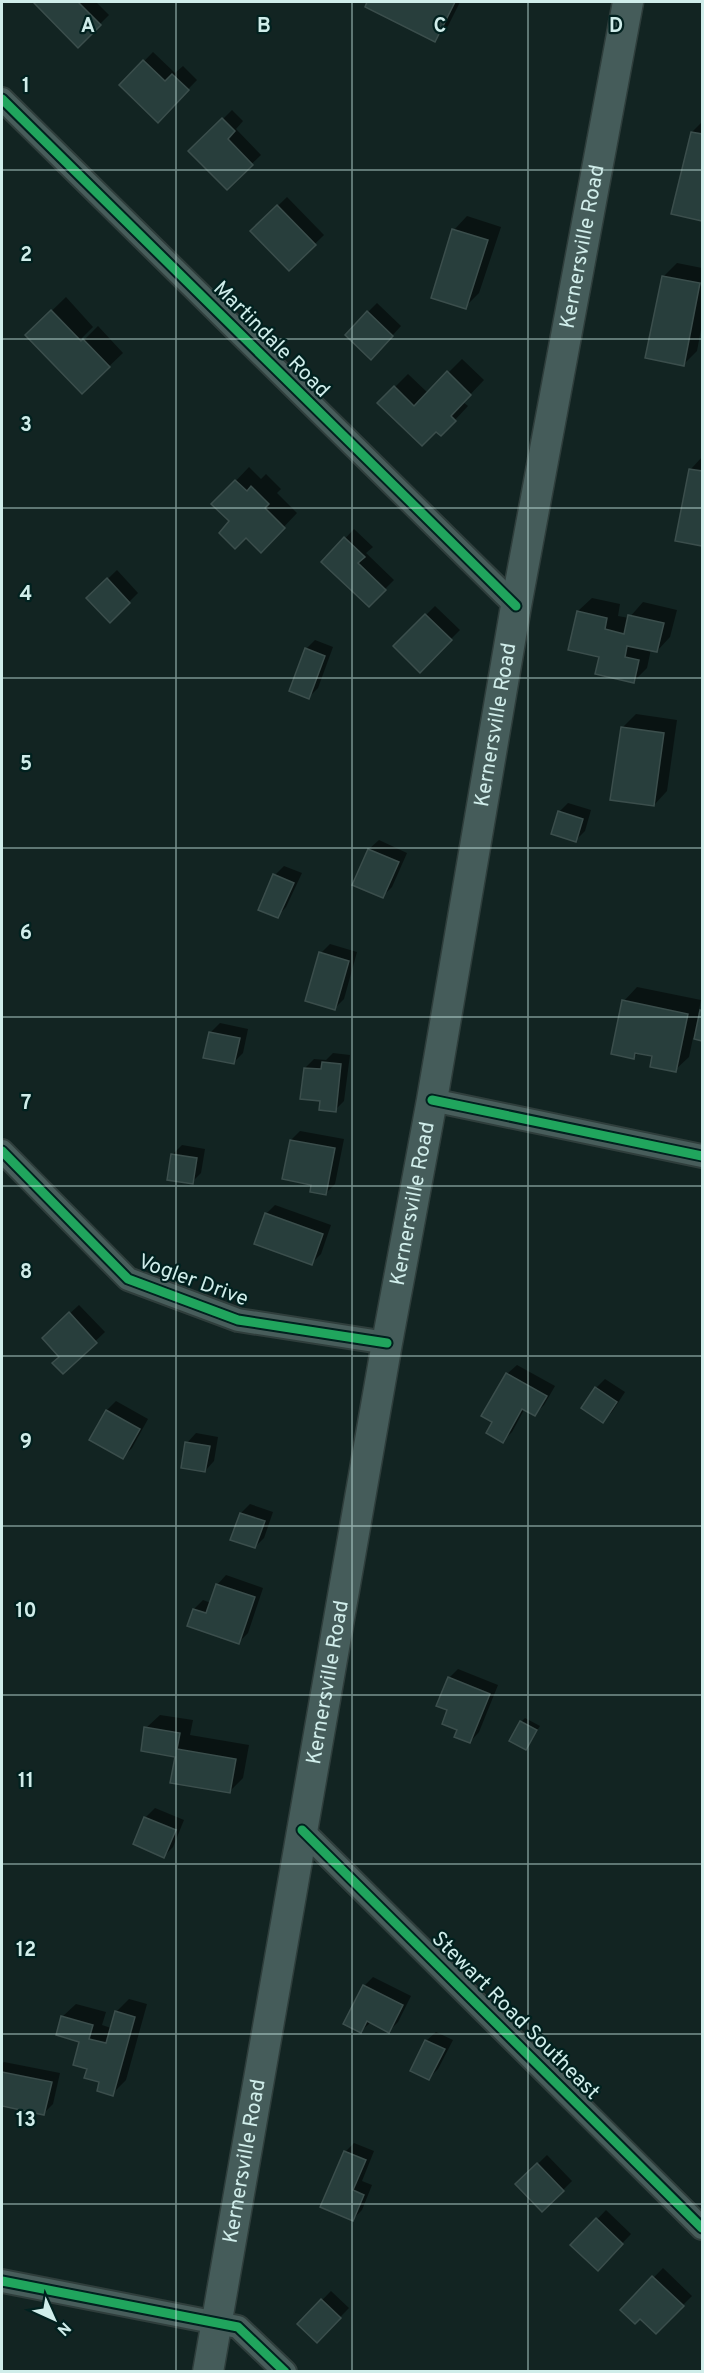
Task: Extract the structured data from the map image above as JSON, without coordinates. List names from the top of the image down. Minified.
{"streets":{"main road":["Kernersville Road"],"street":["Martindale Road","Vogler Drive","Stewart Road Southeast"]},"crossings":[["Kernersville Road","Martindale Road"],["Kernersville Road","Vogler Drive"],["Kernersville Road","Stewart Road Southeast"]],"north":"bottom right","grid":{"columns":["A","B","C","D"],"rows":["1","2","3","4","5","6","7","8","9","10","11","12","13"]}}
